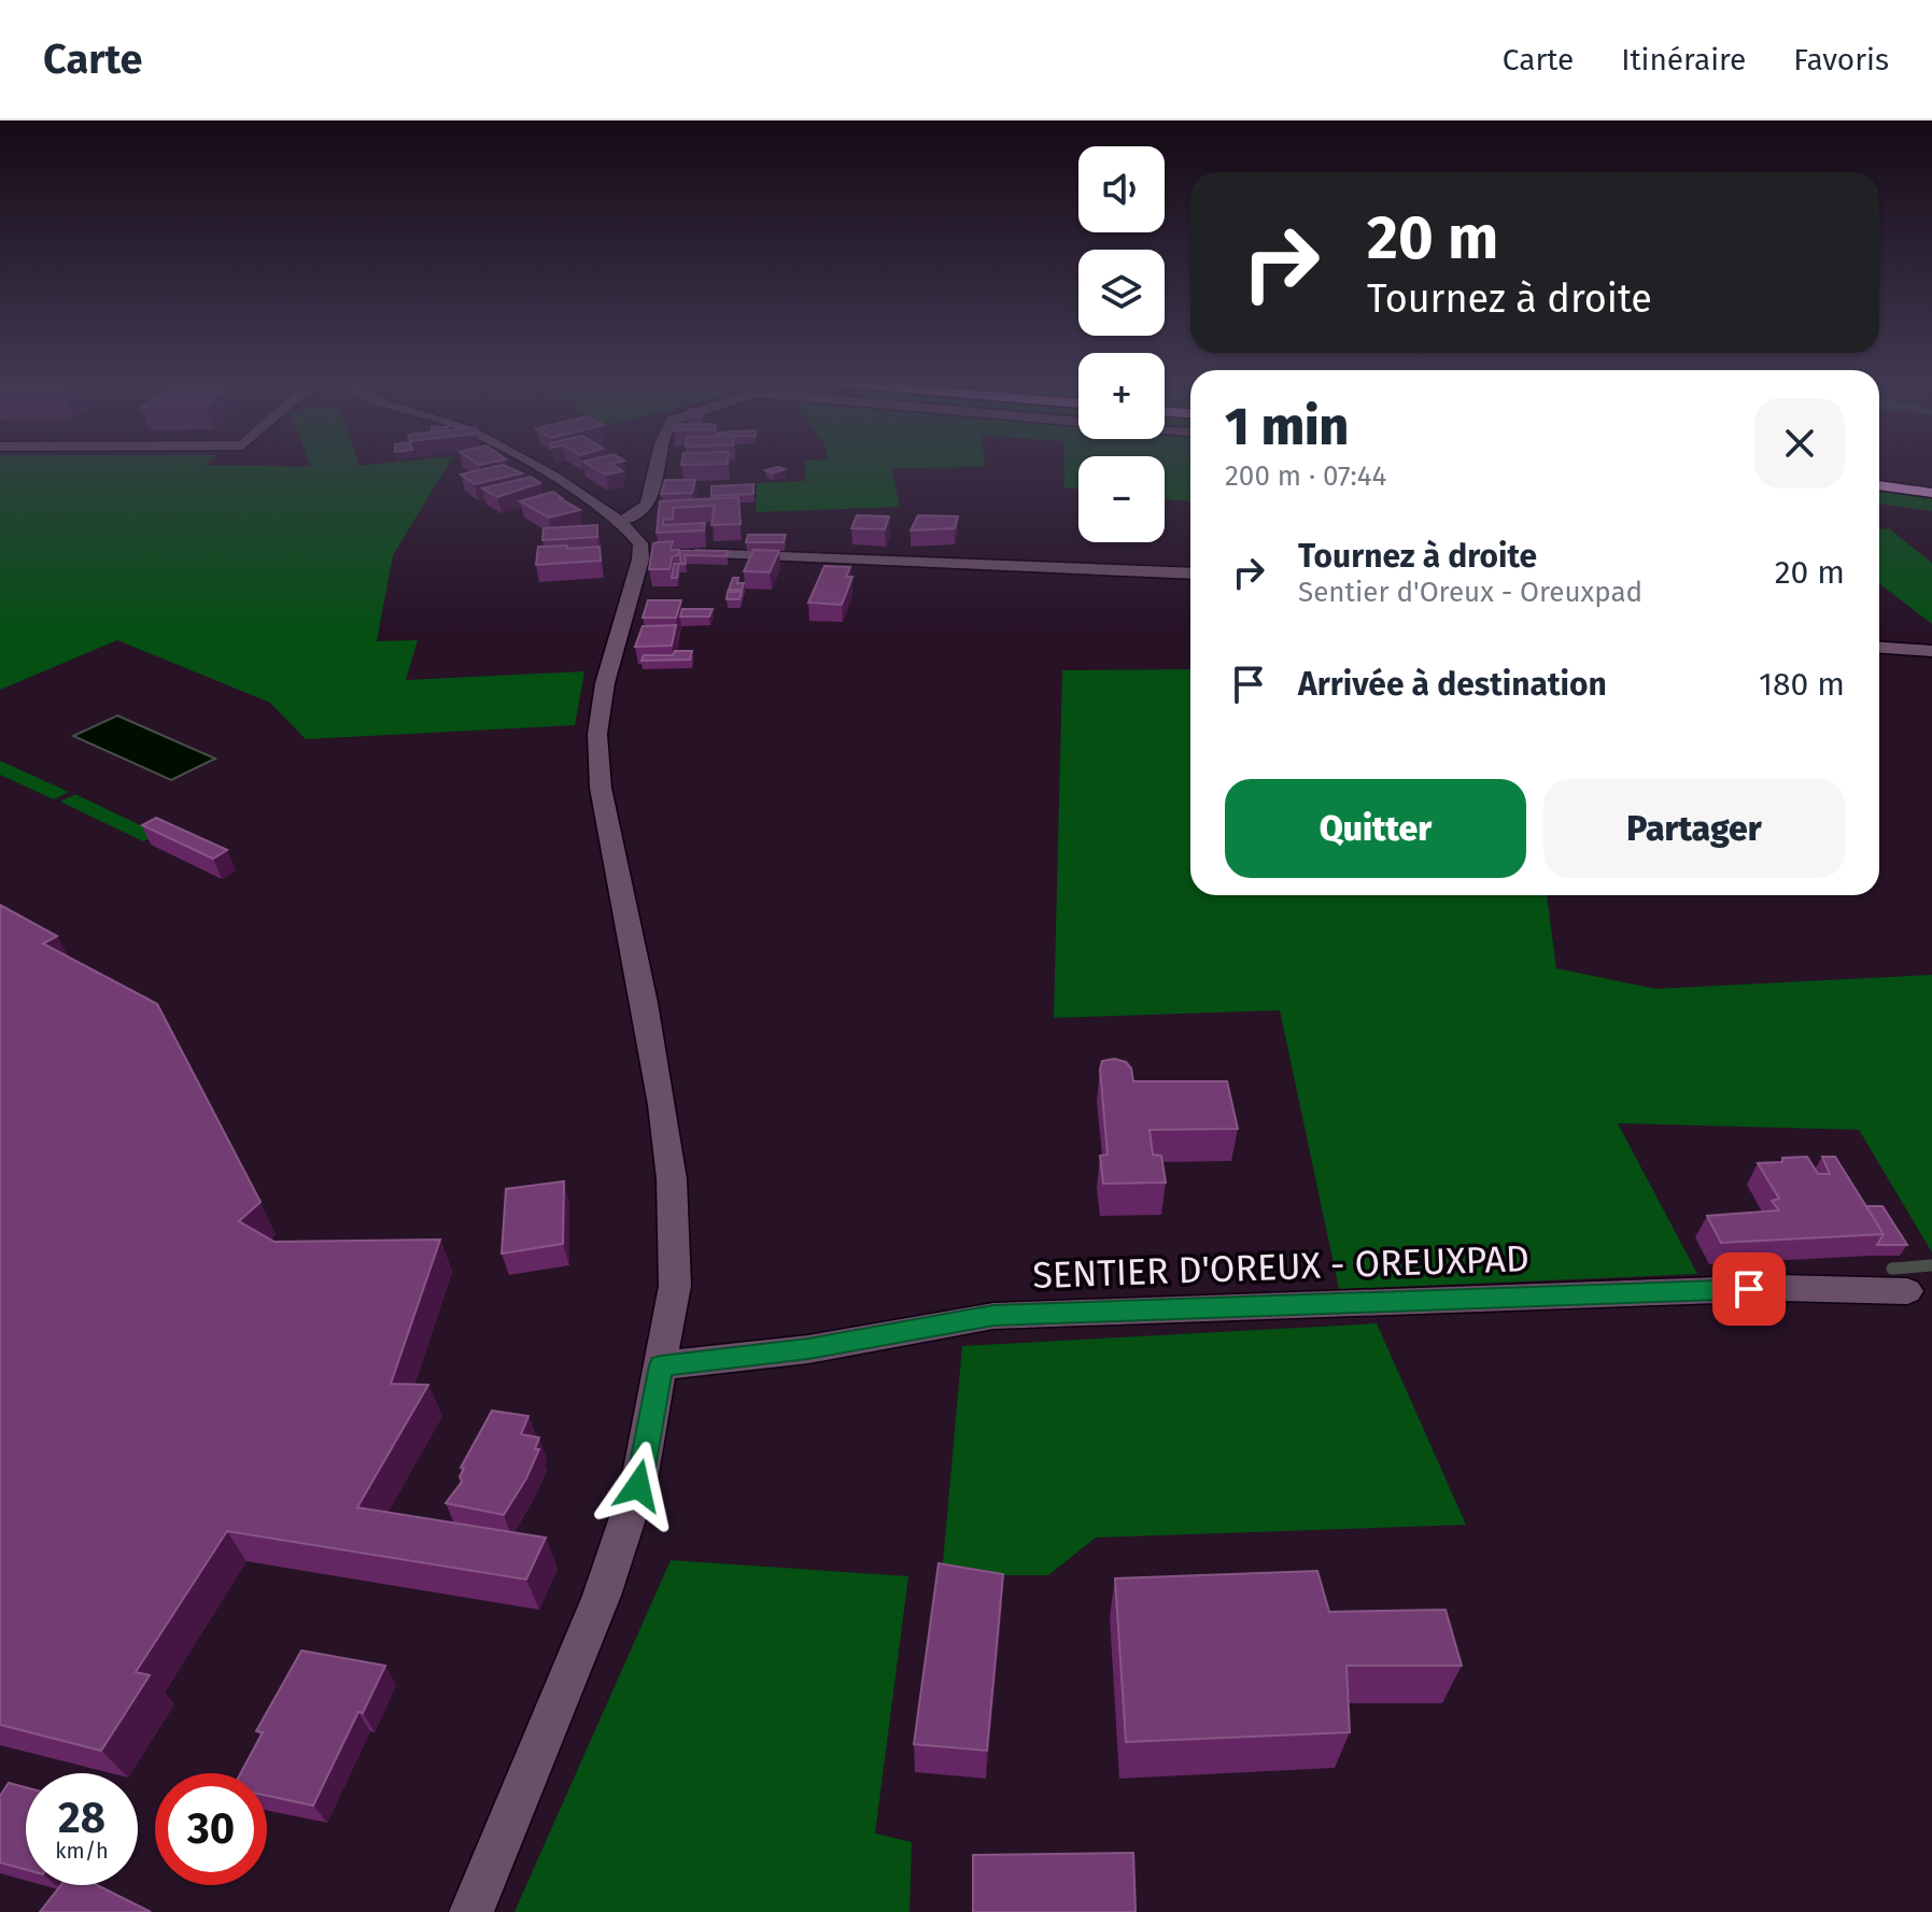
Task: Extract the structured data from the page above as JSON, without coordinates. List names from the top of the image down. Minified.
{"streets":{"street":["SENTIER D'OREUX - OREUXPAD"]},"page":{"header":"Carte","nav":["Carte","Itinéraire","Favoris"],"map_buttons":["+","−"],"turn":["20 m","Tournez à droite"],"heading":["1 min","200 m · 07:44"],"list":[{"name":"Tournez à droite","note":"Sentier d'Oreux - Oreuxpad","value":"20 m"},{"name":"Arrivée à destination","value":"180 m"}],"buttons":["Quitter","Partager"],"speed":"28 km/h","limit":"30"}}
